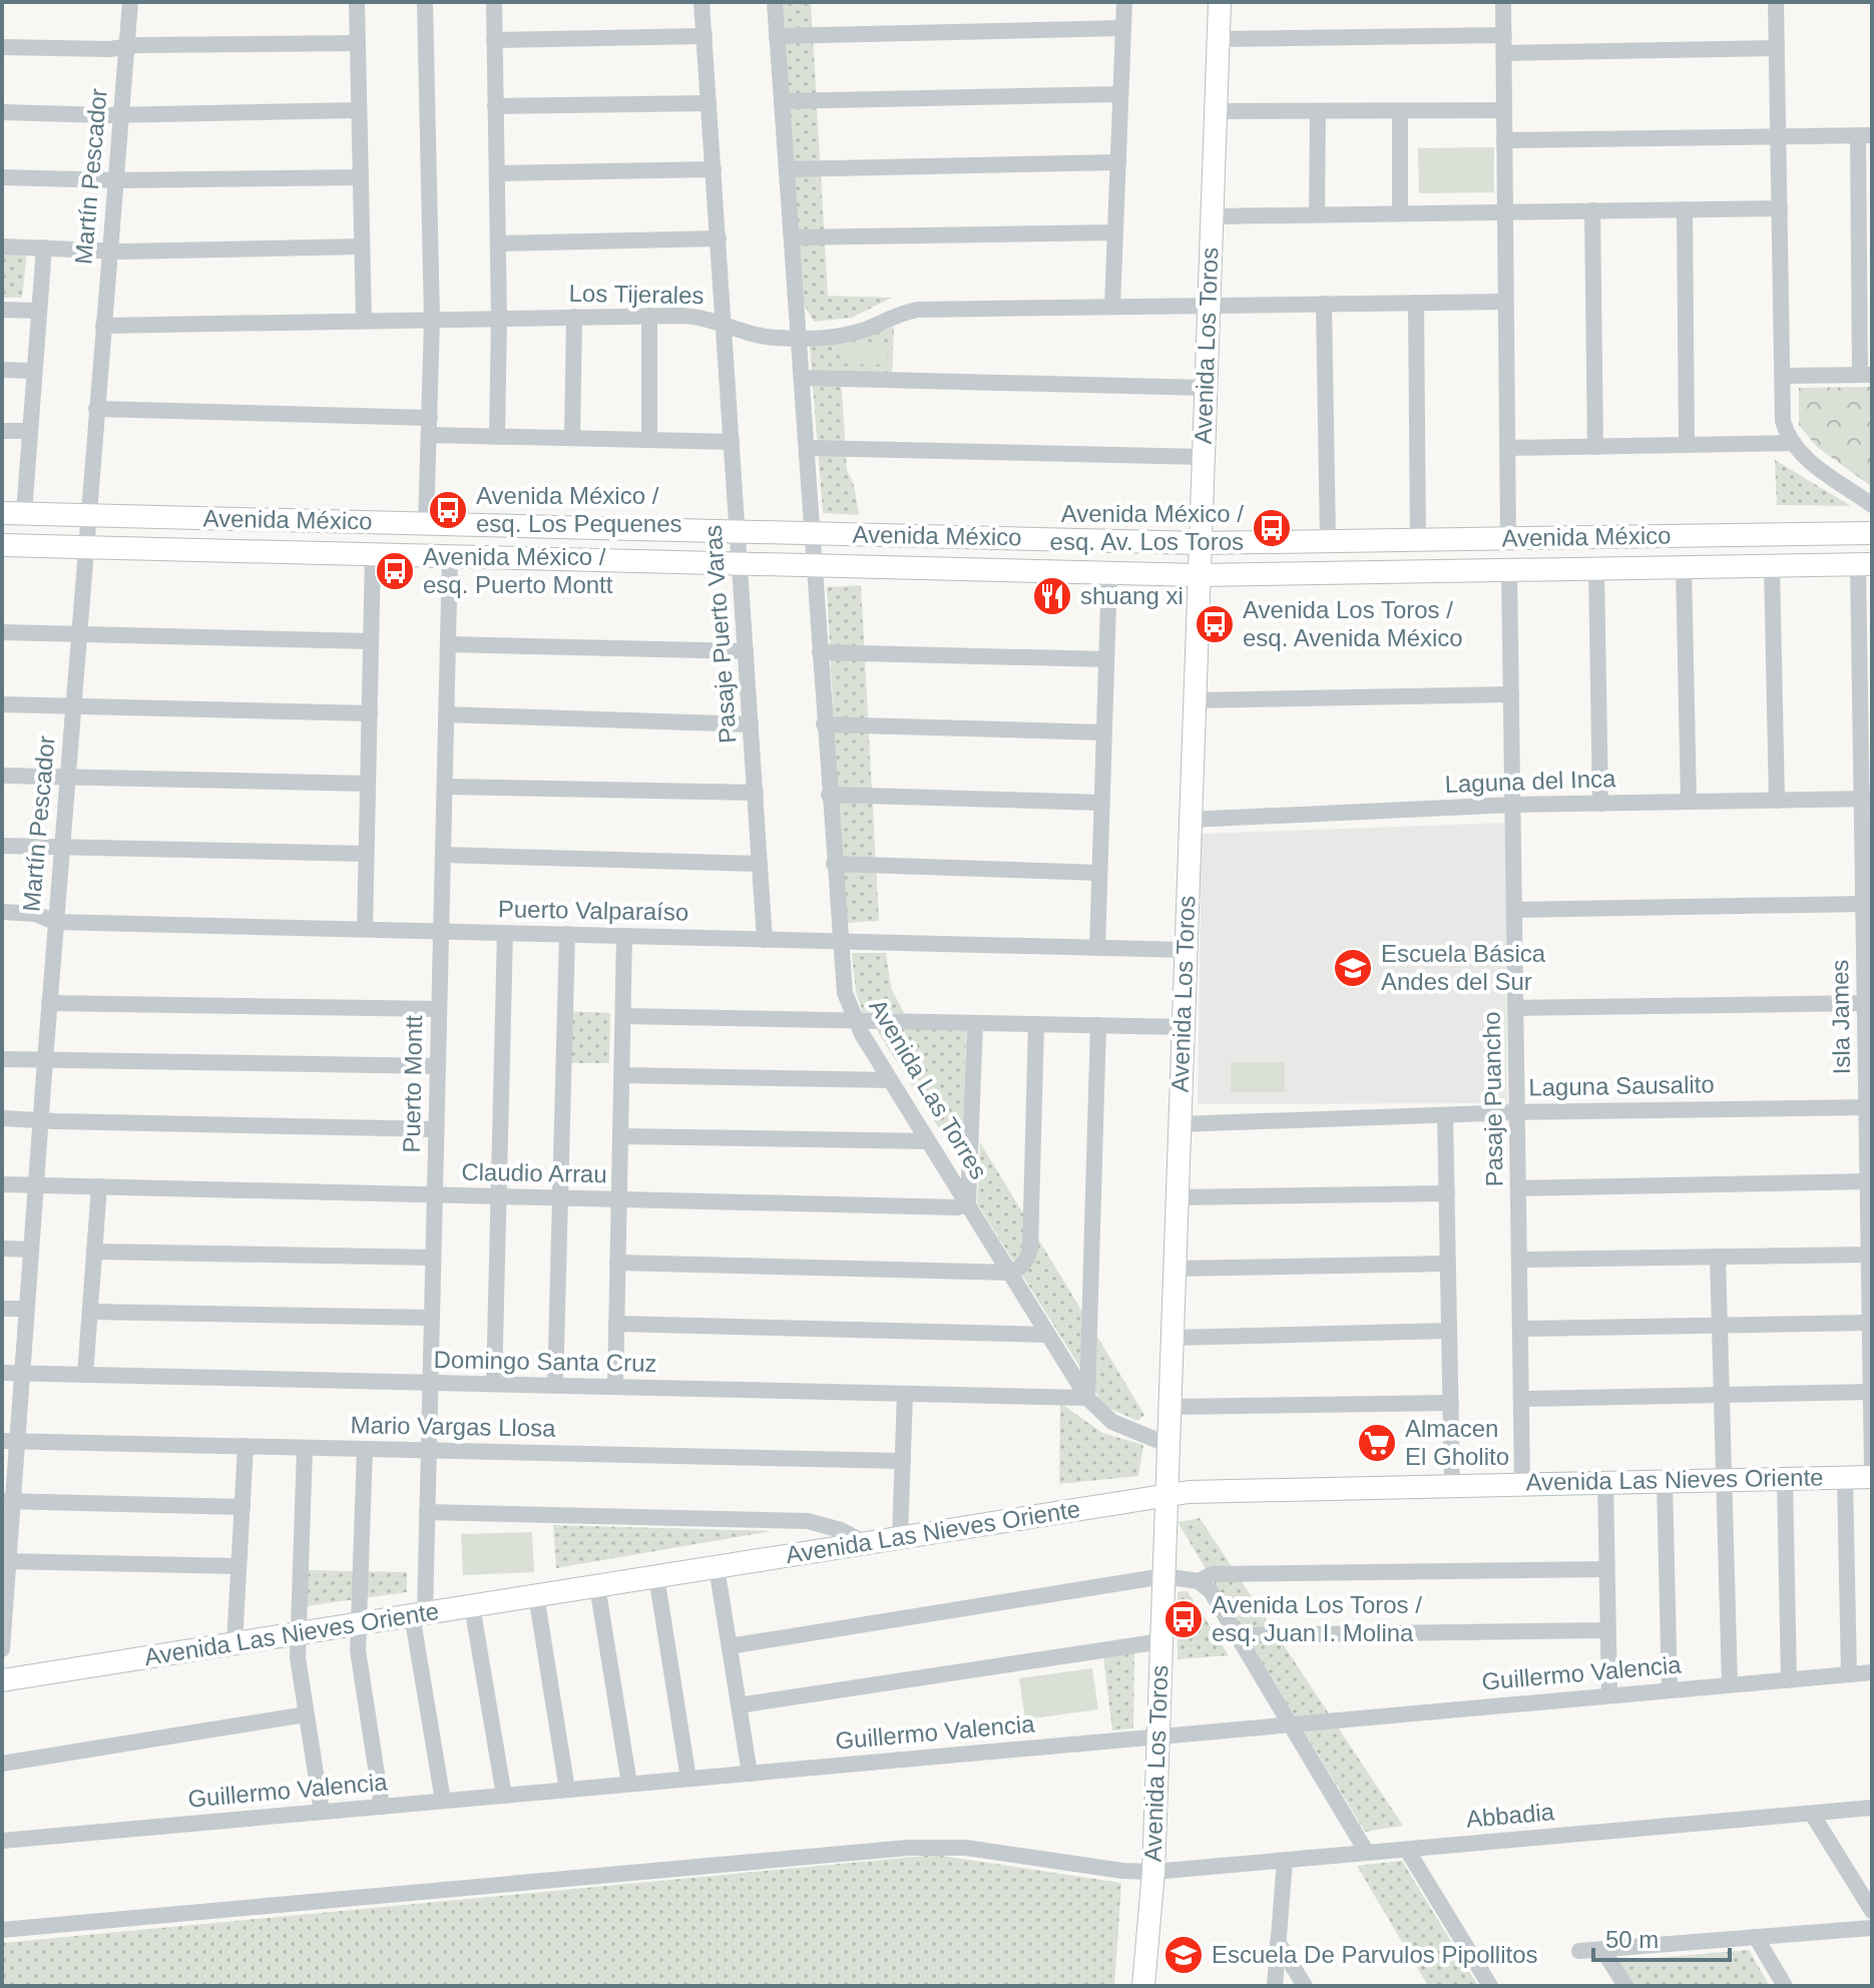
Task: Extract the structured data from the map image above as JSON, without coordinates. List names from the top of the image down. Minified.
{"streets":{"main road":["Avenida Los Toros","Avenida México","Avenida Las Nieves Oriente"],"street":["Martín Pescador","Los Tijerales","Pasaje Puerto Varas","Laguna del Inca","Puerto Valparaíso","Isla James","Puerto Montt","Laguna Sausalito","Avenida Las Torres","Pasaje Puancho","Claudio Arrau","Domingo Santa Cruz","Mario Vargas Llosa","Guillermo Valencia","Abbadia"]},"crossings":[["Martín Pescador","Los Tijerales"],["Martín Pescador","Avenida México"],["Martín Pescador","Puerto Valparaíso"],["Martín Pescador","Claudio Arrau"],["Martín Pescador","Domingo Santa Cruz"],["Martín Pescador","Mario Vargas Llosa"],["Los Tijerales","Avenida Los Toros"],["Los Tijerales","Pasaje Puerto Varas"],["Los Tijerales","Avenida Las Torres"],["Avenida Los Toros","Avenida México"],["Avenida Los Toros","Laguna del Inca"],["Avenida Los Toros","Puerto Valparaíso"],["Avenida Los Toros","Laguna Sausalito"],["Avenida Los Toros","Avenida Las Torres"],["Avenida Los Toros","Avenida Las Nieves Oriente"],["Avenida Los Toros","Guillermo Valencia"],["Avenida Los Toros","Abbadia"],["Avenida México","Pasaje Puerto Varas"],["Avenida México","Isla James"],["Avenida México","Puerto Montt"],["Avenida México","Avenida Las Torres"],["Avenida México","Pasaje Puancho"],["Pasaje Puerto Varas","Puerto Valparaíso"],["Laguna del Inca","Isla James"],["Laguna del Inca","Pasaje Puancho"],["Puerto Valparaíso","Puerto Montt"],["Puerto Valparaíso","Avenida Las Torres"],["Isla James","Laguna Sausalito"],["Puerto Montt","Claudio Arrau"],["Puerto Montt","Domingo Santa Cruz"],["Puerto Montt","Mario Vargas Llosa"],["Puerto Montt","Avenida Las Nieves Oriente"],["Puerto Montt","Guillermo Valencia"],["Laguna Sausalito","Pasaje Puancho"],["Avenida Las Torres","Claudio Arrau"],["Avenida Las Torres","Domingo Santa Cruz"],["Pasaje Puancho","Avenida Las Nieves Oriente"]],"places":{"bus stop":["Avenida México / esq. Los Pequenes","Avenida México / esq. Av. Los Toros","Avenida México / esq. Puerto Montt","Avenida Los Toros / esq. Avenida México","Avenida Los Toros / esq. Juan I. Molina"],"restaurant":["shuang xi"],"school or university":["Escuela Básica Andes del Sur","Escuela De Parvulos Pipollitos"],"supermarket":["Almacen El Gholito"]},"scale_bar":"50 m"}
